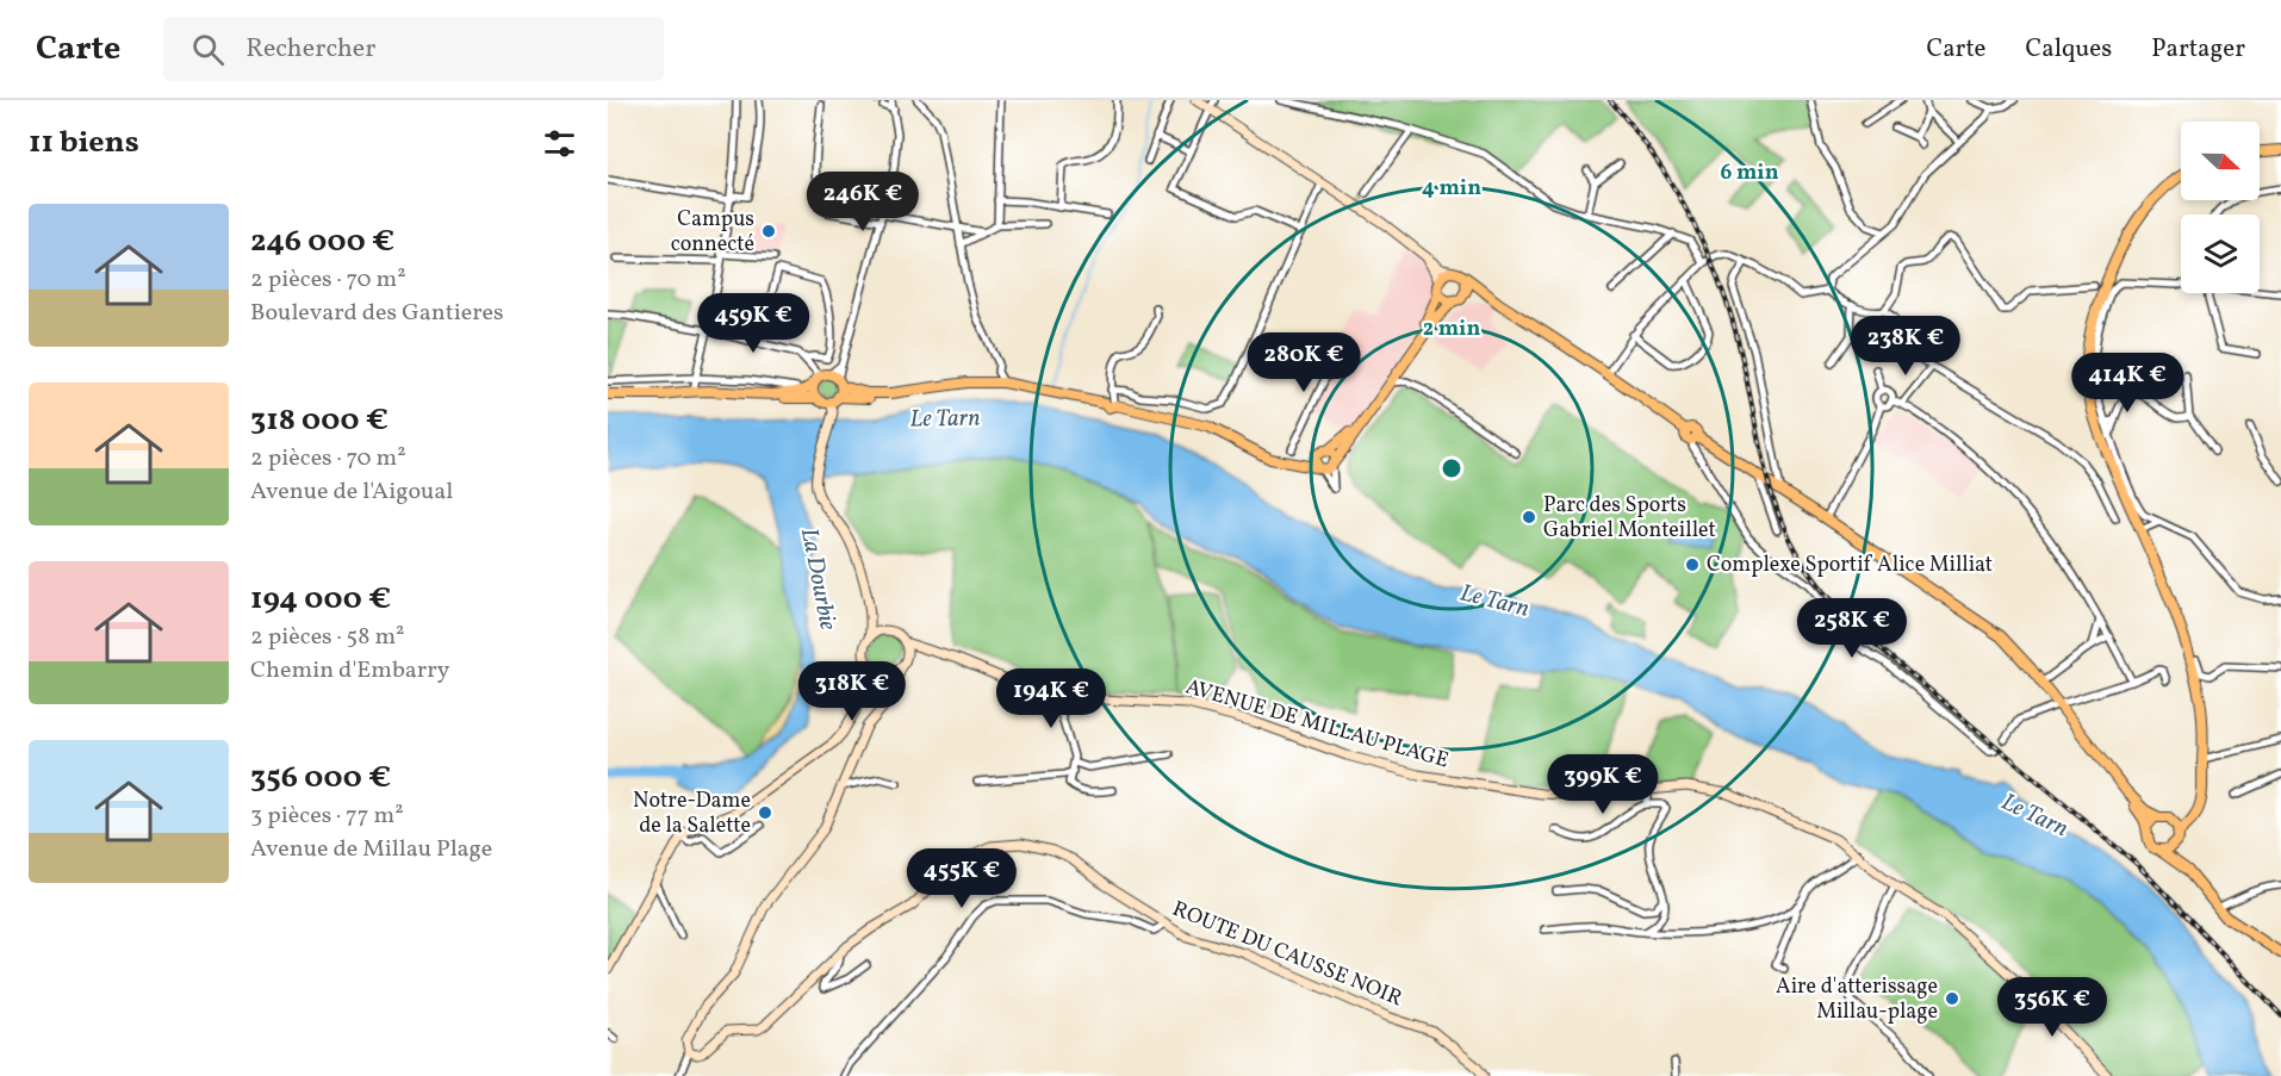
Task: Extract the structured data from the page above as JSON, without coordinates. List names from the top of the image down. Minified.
{"streets":{"street":["AVENUE DE MILLAU PLAGE","ROUTE DU CAUSSE NOIR"]},"water":["Le Tarn","La Dourbie"],"places":["Campus connecté","Parc des Sports Gabriel Monteillet","Complexe Sportif Alice Milliat","Notre-Dame de la Salette","Aire d'atterissage Millau-plage"],"north":"right","page":{"header":"Carte","search":"Rechercher","nav":["Carte","Calques","Partager"],"heading":"11 biens","price":["246K €","459K €","238K €","280K €","414K €","258K €","318K €","194K €","399K €","455K €","356K €"],"list":[{"name":"246 000 €","note":"2 pièces · 70 m² · Boulevard des Gantieres"},{"name":"318 000 €","note":"2 pièces · 70 m² · Avenue de l'Aigoual"},{"name":"194 000 €","note":"2 pièces · 58 m² · Chemin d'Embarry"},{"name":"356 000 €","note":"3 pièces · 77 m² · Avenue de Millau Plage"}]},"rings":["6 min","4 min","2 min"]}
